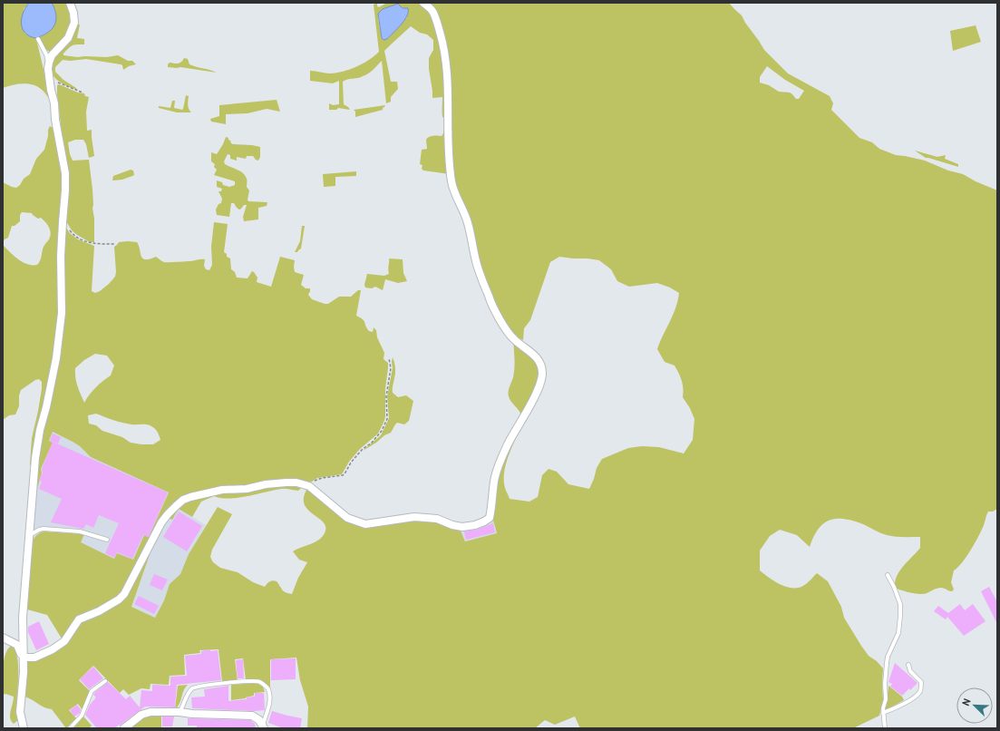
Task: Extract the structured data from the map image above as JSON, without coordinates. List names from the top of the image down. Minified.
{"north":"top left"}
